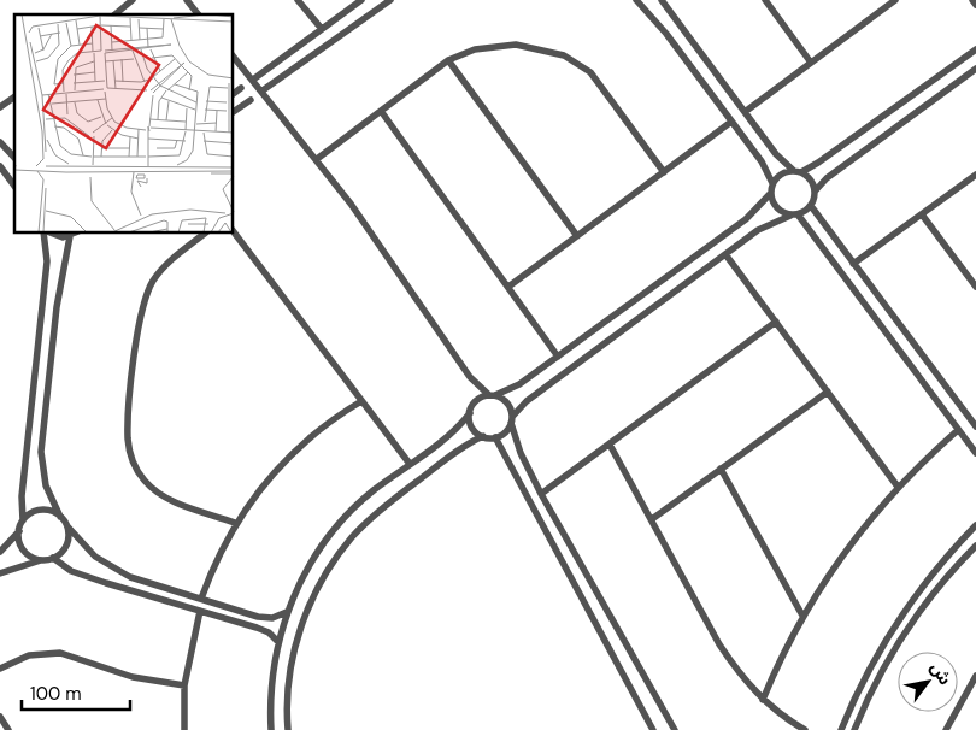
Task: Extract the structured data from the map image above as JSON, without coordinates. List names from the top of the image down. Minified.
{"scale_bar":"100 m","north":"top right"}
